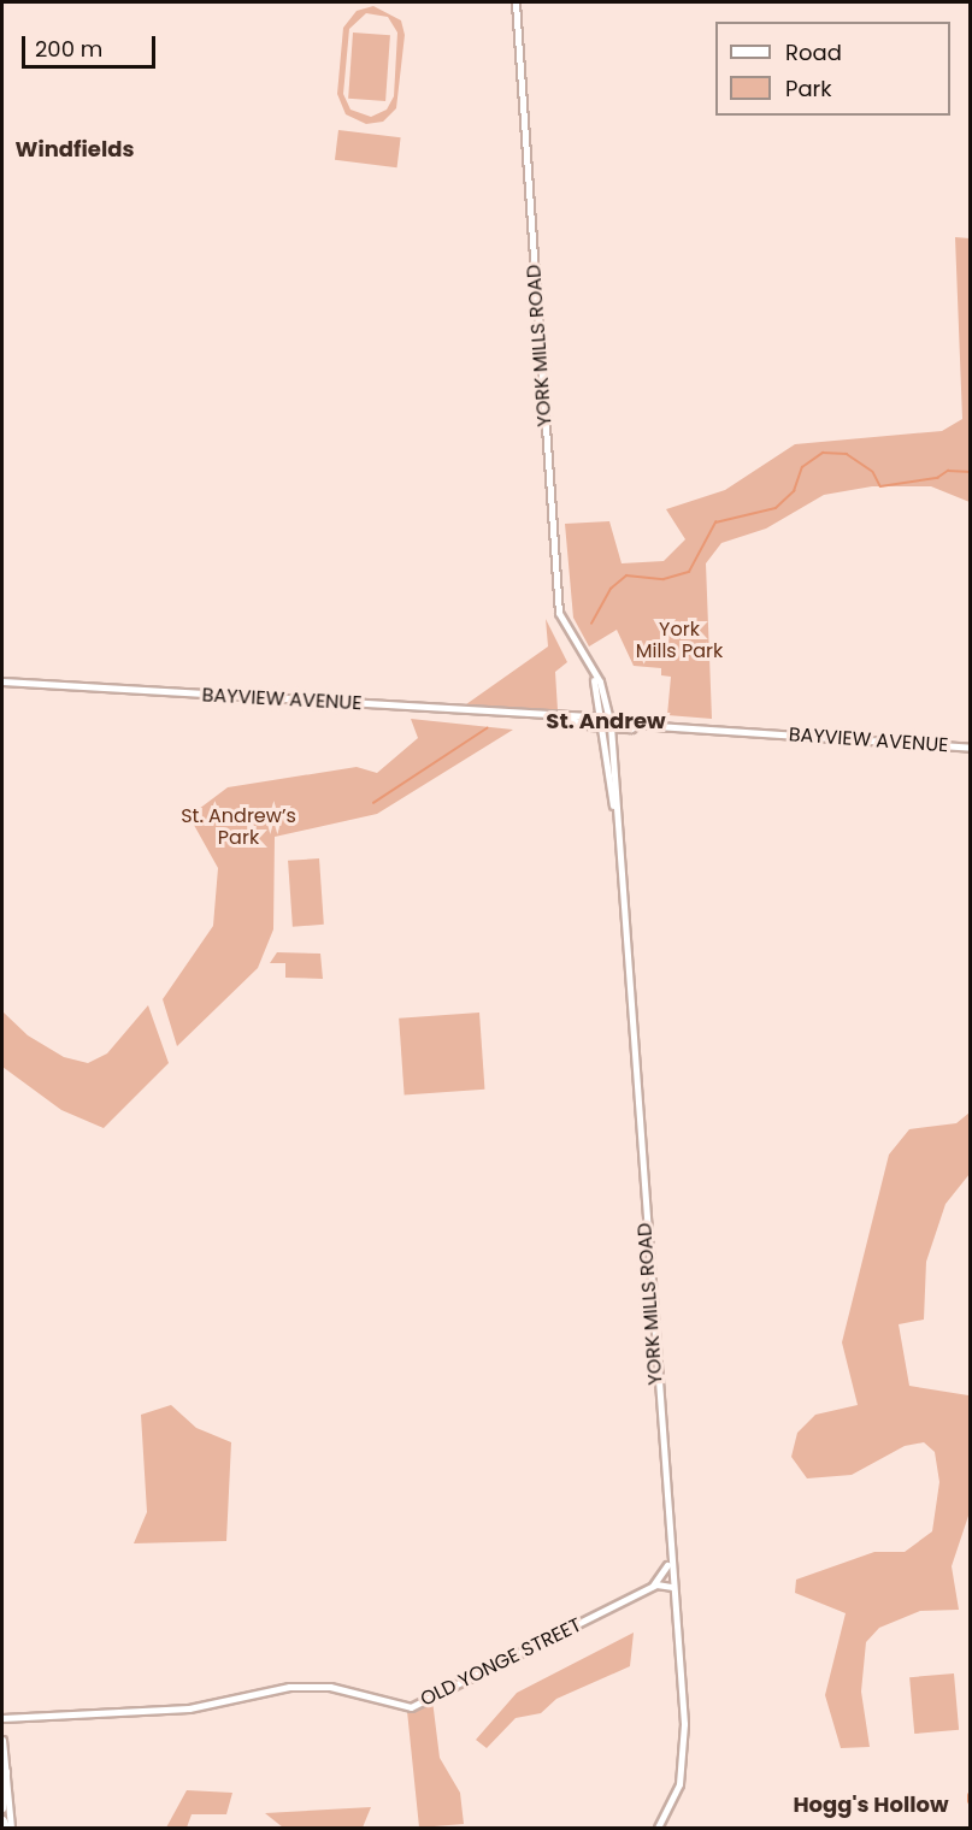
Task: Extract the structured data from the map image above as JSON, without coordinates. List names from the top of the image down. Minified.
{"streets":{"main road":["YORK MILLS ROAD","BAYVIEW AVENUE","OLD YONGE STREET"]},"crossings":[["YORK MILLS ROAD","BAYVIEW AVENUE"]],"districts":["Windfields","St. Andrew","Hogg's Hollow"],"parks":["York Mills Park","St. Andrew’s Park"],"legend":["Road","Park"],"scale_bar":"200 m"}
